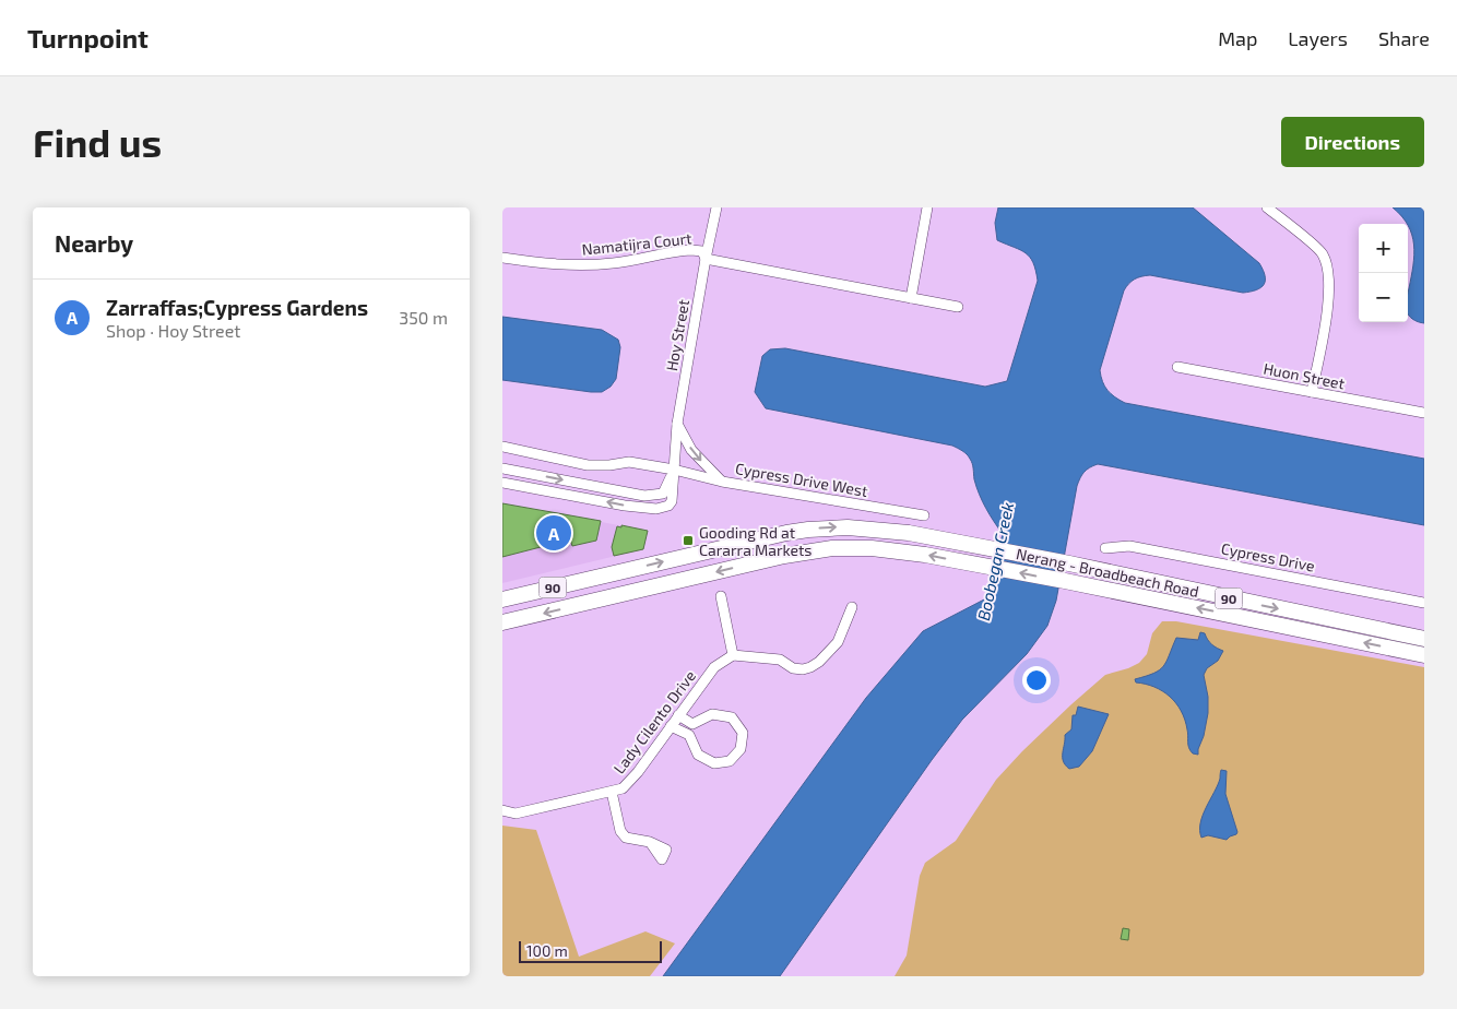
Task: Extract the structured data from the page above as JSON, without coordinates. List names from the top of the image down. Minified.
{"streets":{"main road":["Nerang - Broadbeach Road","90"],"street":["Namatijra Court","Hoy Street","Huon Street","Cypress Drive West","Cypress Drive","Lady Cilento Drive"]},"crossings":[["Namatijra Court","Hoy Street"],["Hoy Street","Cypress Drive West"]],"water":["Boobegan Creek"],"places":{"transit":["Gooding Rd at Cararra Markets"]},"scale_bar":"100 m","page":{"header":"Turnpoint","nav":["Map","Layers","Share"],"buttons":"Directions","title":"Find us","heading":"Nearby","map_buttons":["+","−"],"list":[{"mark":"A","name":"Zarraffas;Cypress Gardens","note":"Shop · Hoy Street","value":"350 m"}],"pins":"A","scale":"100 m"}}
